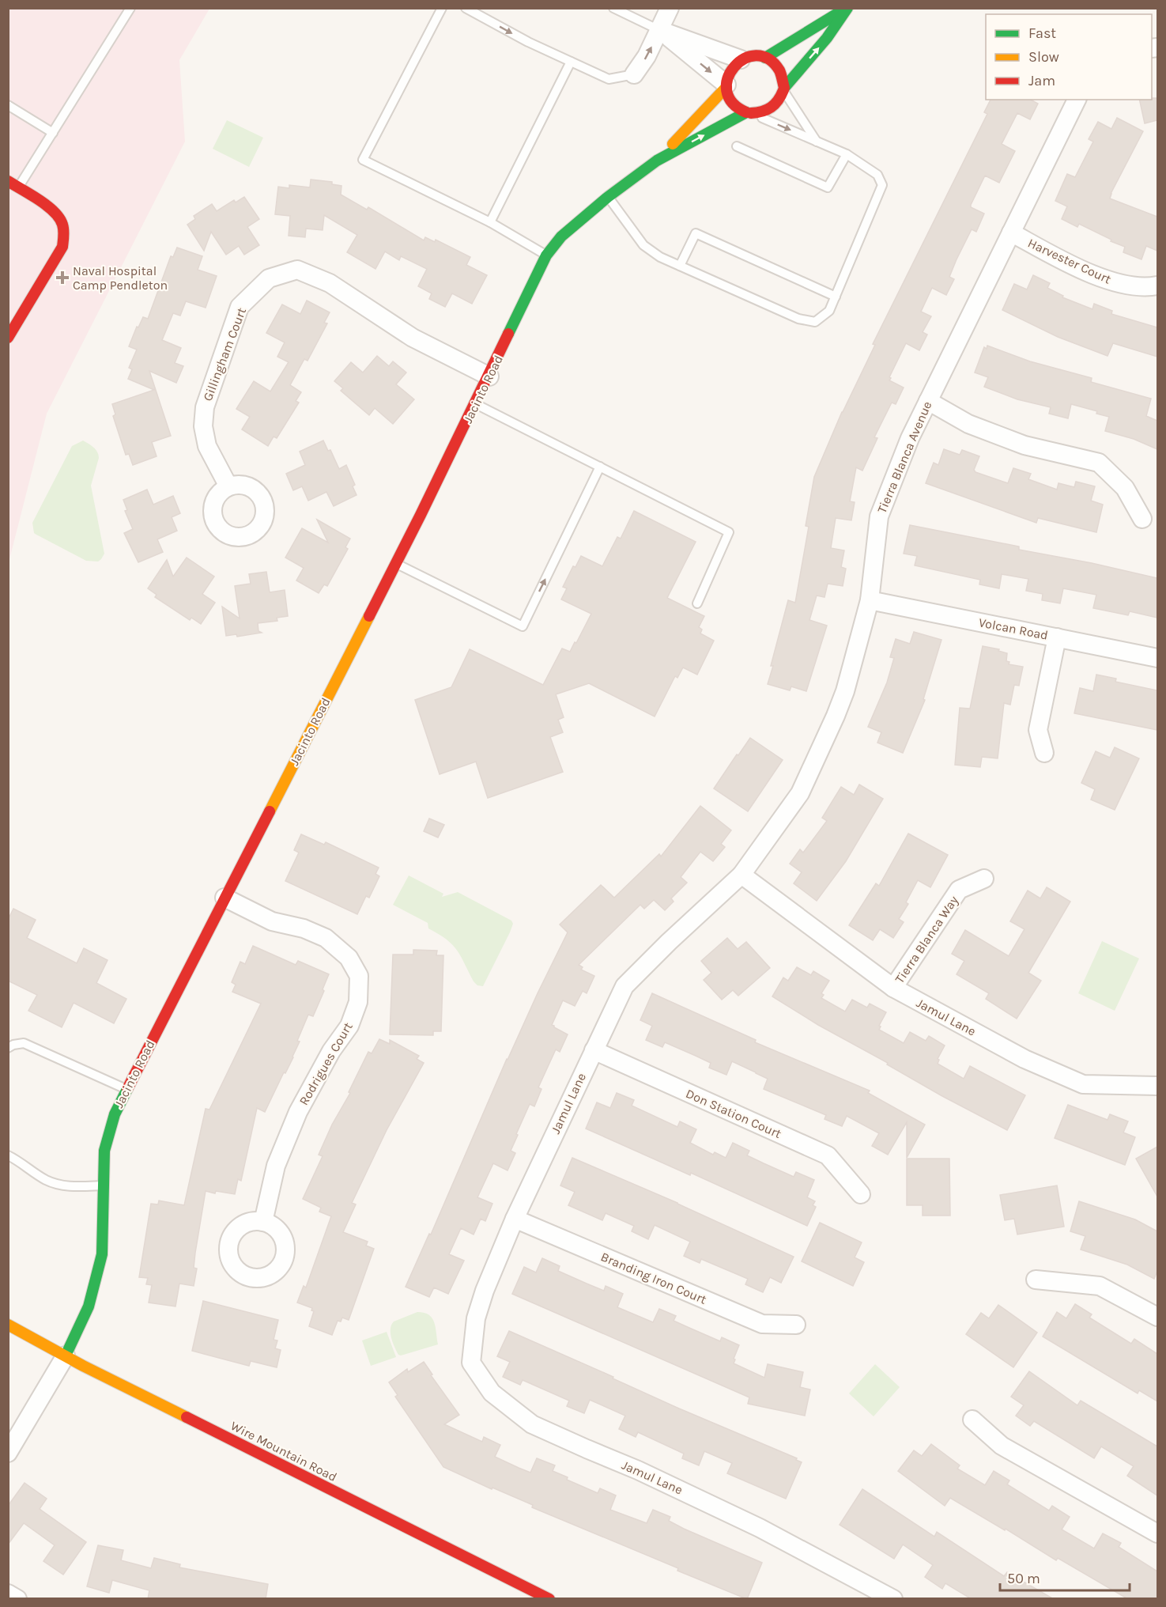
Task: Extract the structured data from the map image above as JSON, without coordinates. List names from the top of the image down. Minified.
{"streets":{"street":["Harvester Court","Gillingham Court","Jacinto Road","Tierra Blanca Avenue","Volcan Road","Tierra Blanca Way","Jamul Lane","Rodrigues Court","Don Station Court","Branding Iron Court","Wire Mountain Road"]},"crossings":[["Harvester Court","Tierra Blanca Avenue"],["Gillingham Court","Jacinto Road"],["Jacinto Road","Rodrigues Court"],["Jacinto Road","Wire Mountain Road"],["Tierra Blanca Avenue","Volcan Road"],["Tierra Blanca Avenue","Jamul Lane"],["Tierra Blanca Way","Jamul Lane"],["Jamul Lane","Don Station Court"],["Jamul Lane","Branding Iron Court"]],"places":{"health":["Naval Hospital Camp Pendleton"]},"legend":["Fast","Slow","Jam"],"scale_bar":"50 m"}
